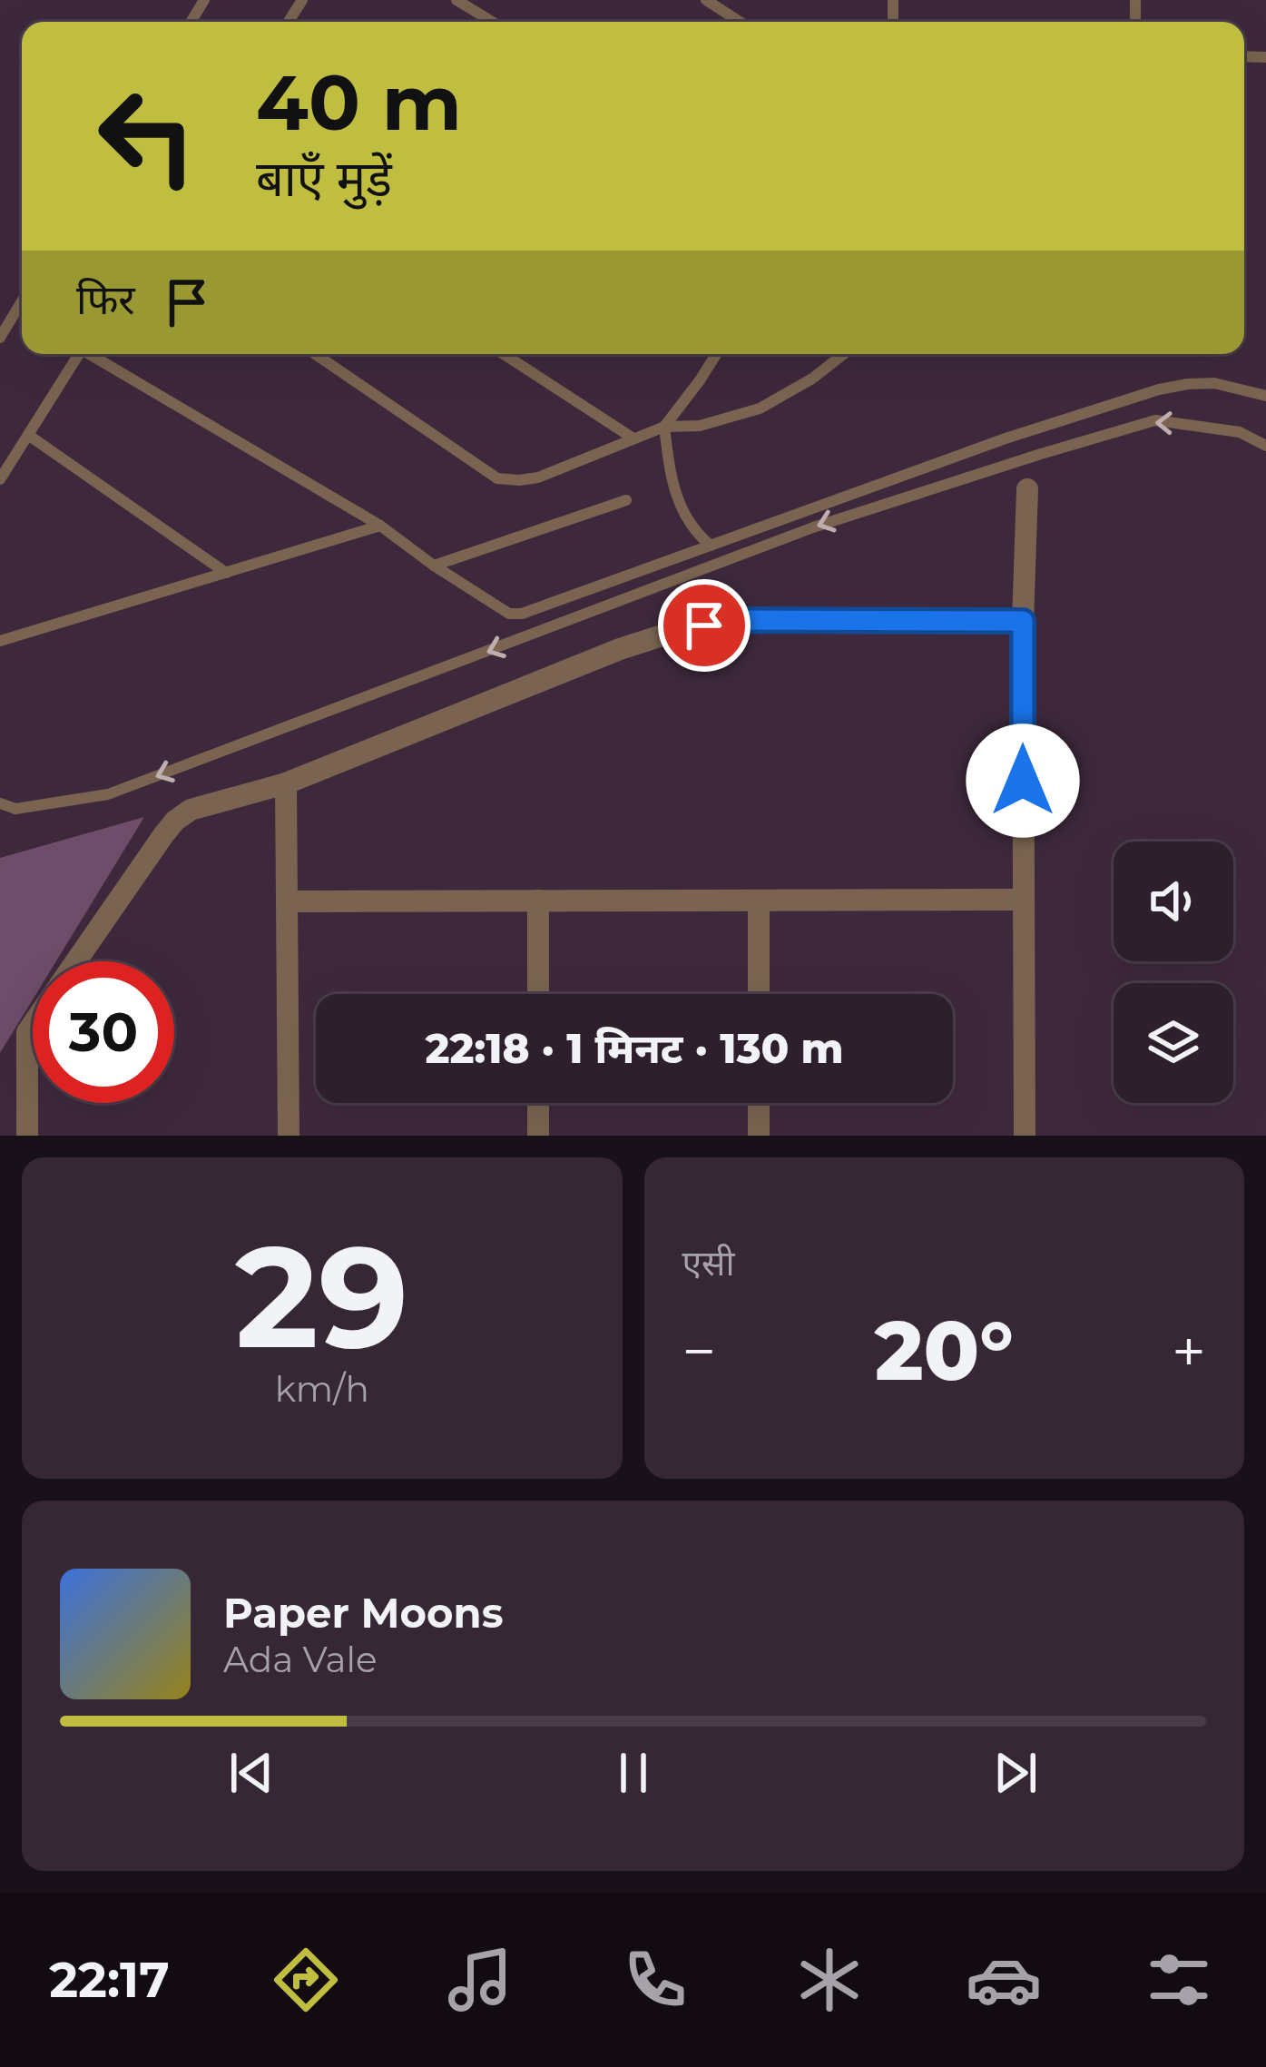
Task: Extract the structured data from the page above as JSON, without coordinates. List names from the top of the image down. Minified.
{"page":{"turn":["40 m","बाएँ मुड़ें"],"then":"फिर","limit":"30","trip":"22:18 · 1 मिनट · 130 m","tile":[["29","km/h"],"एसी"],"heat":["−","20°","+"],"song":["Paper Moons","Ada Vale"],"tabs":"22:17"}}
